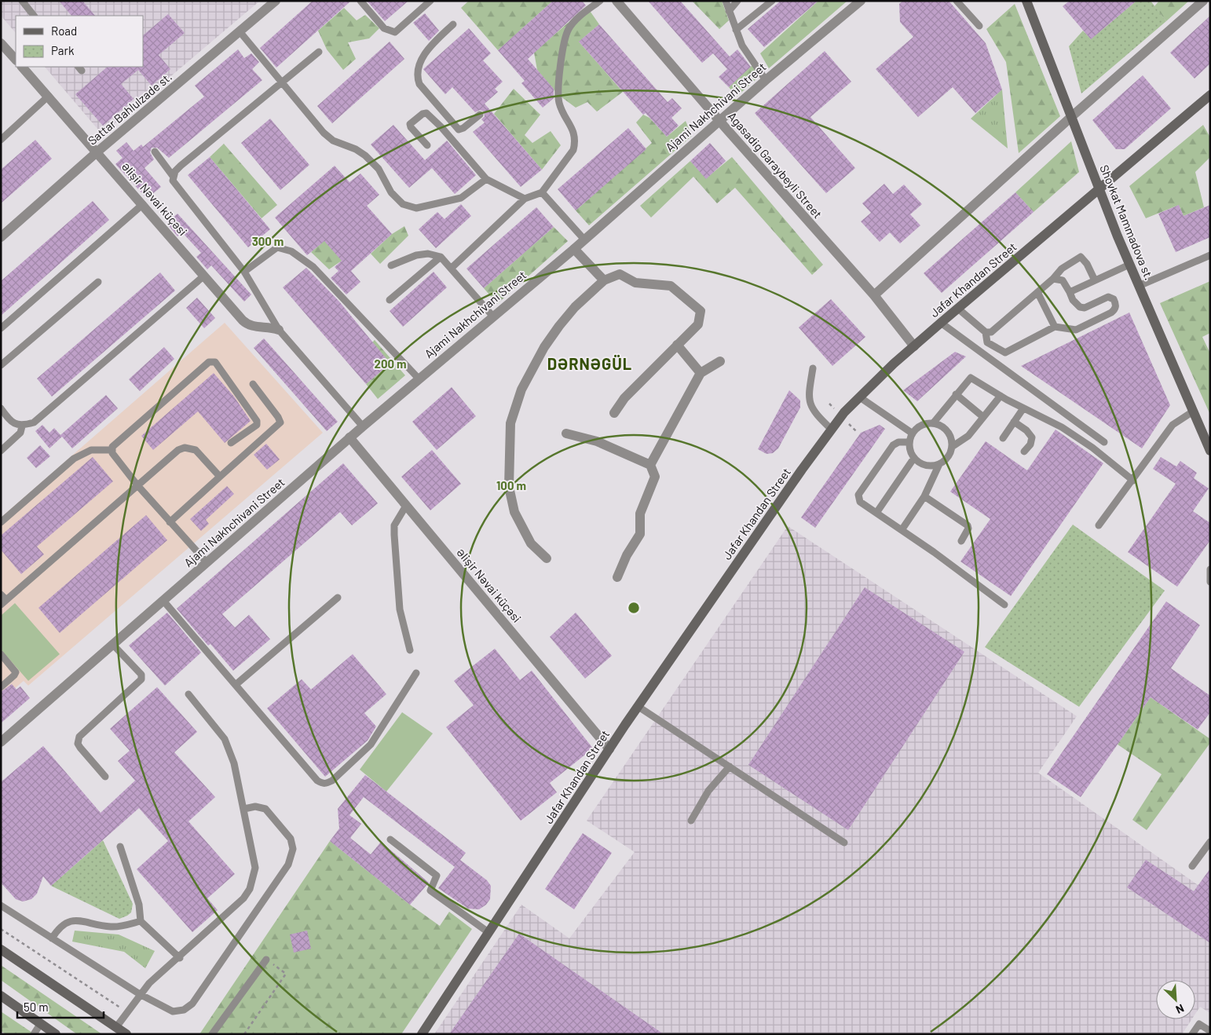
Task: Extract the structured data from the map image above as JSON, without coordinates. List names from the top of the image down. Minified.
{"streets":{"main road":["Shovkat Mammadova st.","Jafar Khandan Street"],"street":["Ajami Nakhchivani Street","Sattar Bahlulzade st.","Agasadig Garaybeyli Street","Əlişir Nəvai küçəsi"]},"crossings":[["Ajami Nakhchivani Street","Agasadig Garaybeyli Street"],["Ajami Nakhchivani Street","Əlişir Nəvai küçəsi"],["Sattar Bahlulzade st.","Əlişir Nəvai küçəsi"],["Agasadig Garaybeyli Street","Jafar Khandan Street"],["Əlişir Nəvai küçəsi","Jafar Khandan Street"],["Shovkat Mammadova st.","Jafar Khandan Street"]],"districts":["DƏRNƏGÜL"],"legend":["Road","Park"],"scale_bar":"50 m","north":"bottom right","rings":["300 m","200 m","100 m"]}
